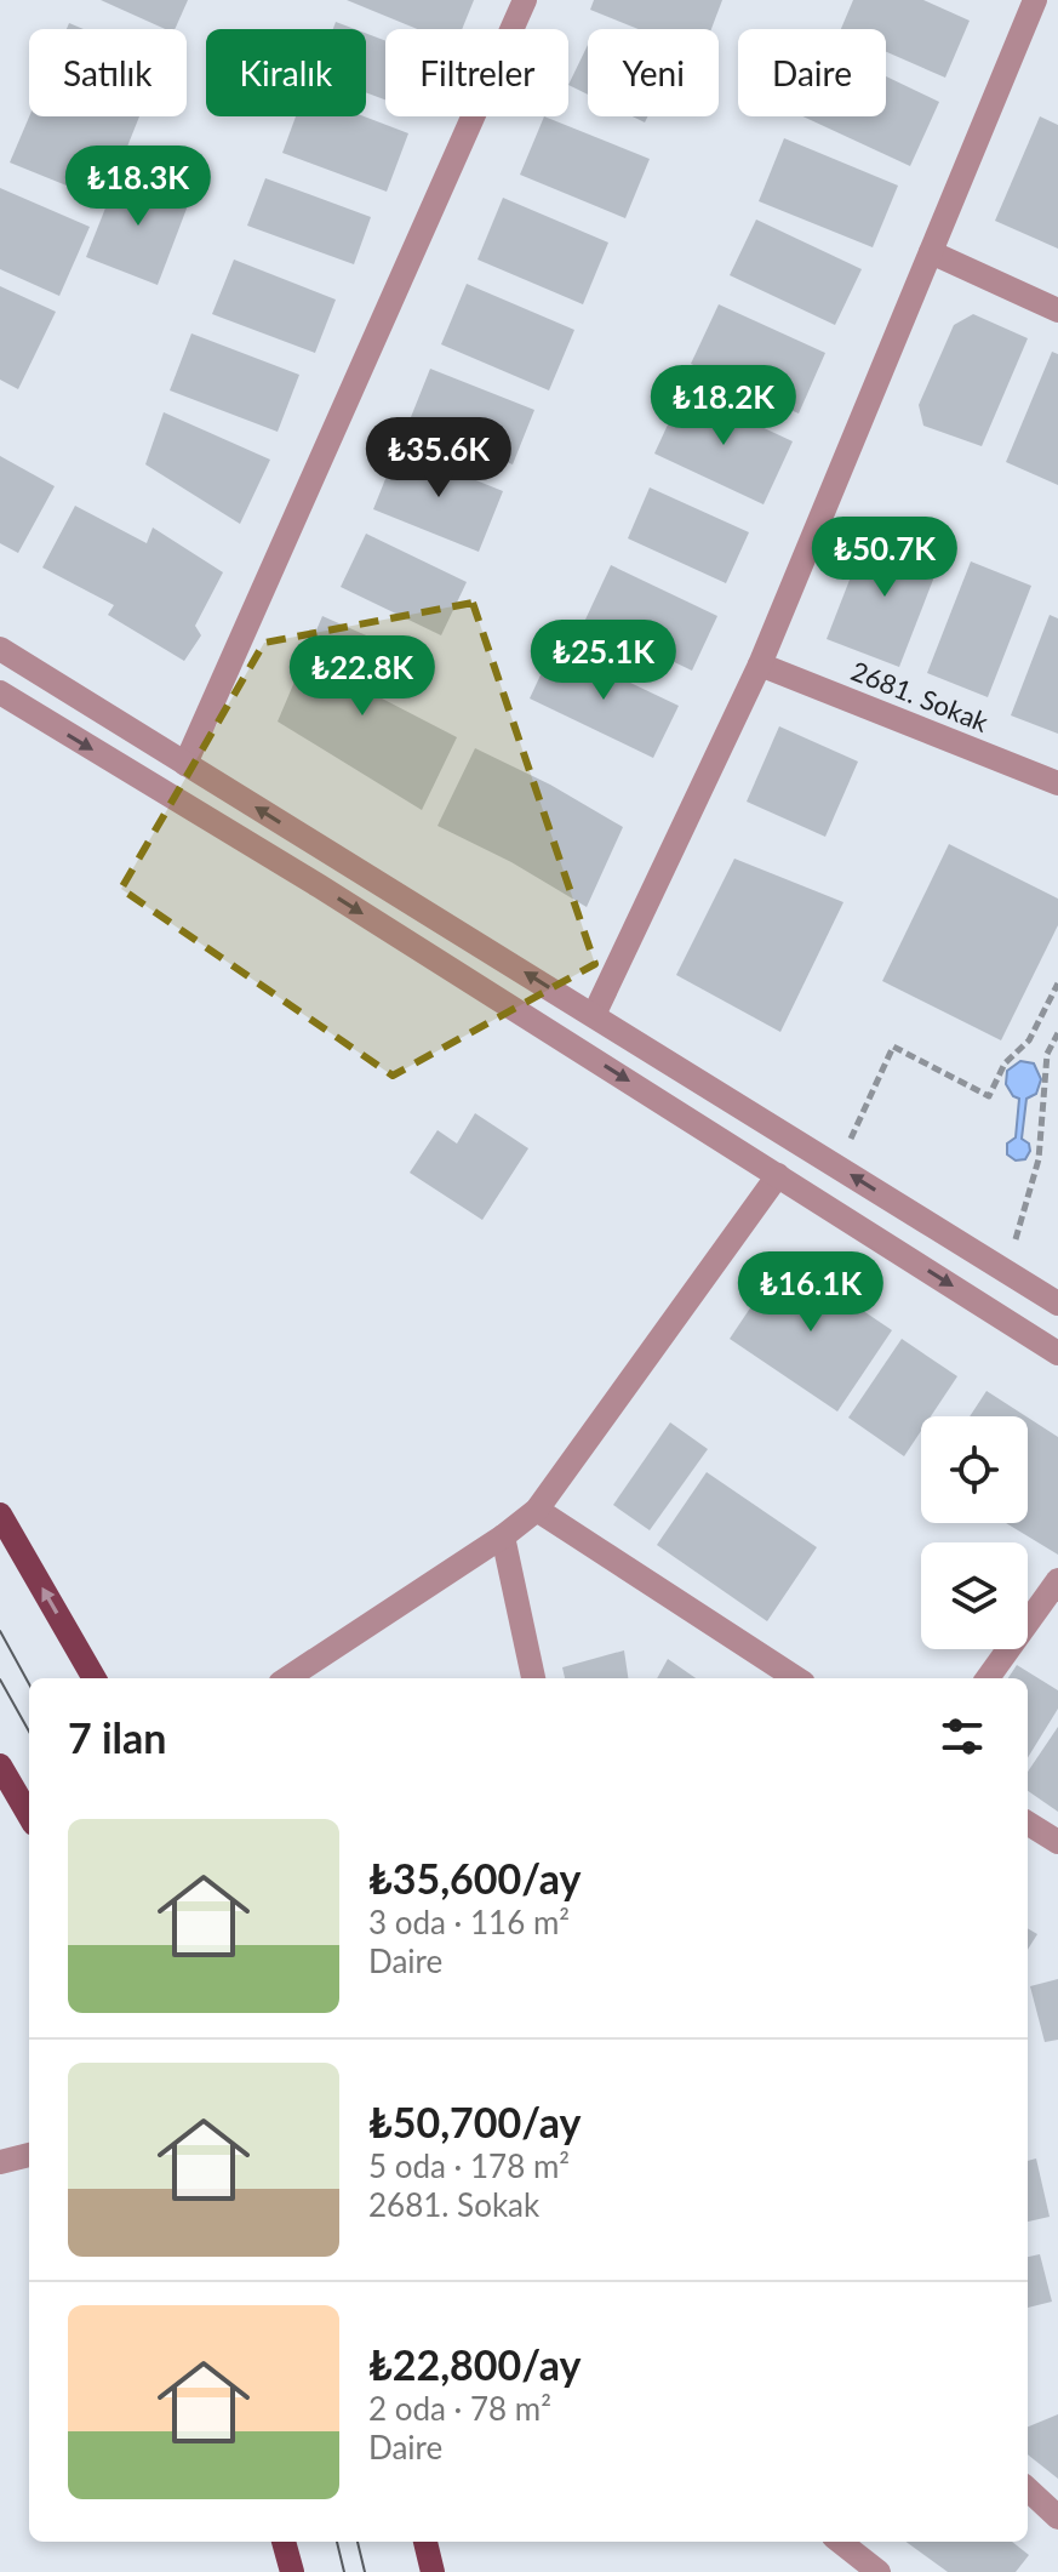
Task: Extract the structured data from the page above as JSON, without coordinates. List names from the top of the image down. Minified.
{"streets":{"street":["2681. Sokak"]},"page":{"chip":["Satılık","Kiralık","Filtreler","Yeni","Daire"],"price":["₺18.3K","₺18.2K","₺35.6K","₺50.7K","₺25.1K","₺22.8K","₺16.1K"],"heading":"7 ilan","list":[{"name":"₺35,600/ay","note":"3 oda · 116 m² · Daire"},{"name":"₺50,700/ay","note":"5 oda · 178 m² · 2681. Sokak"},{"name":"₺22,800/ay","note":"2 oda · 78 m² · Daire"}]}}
